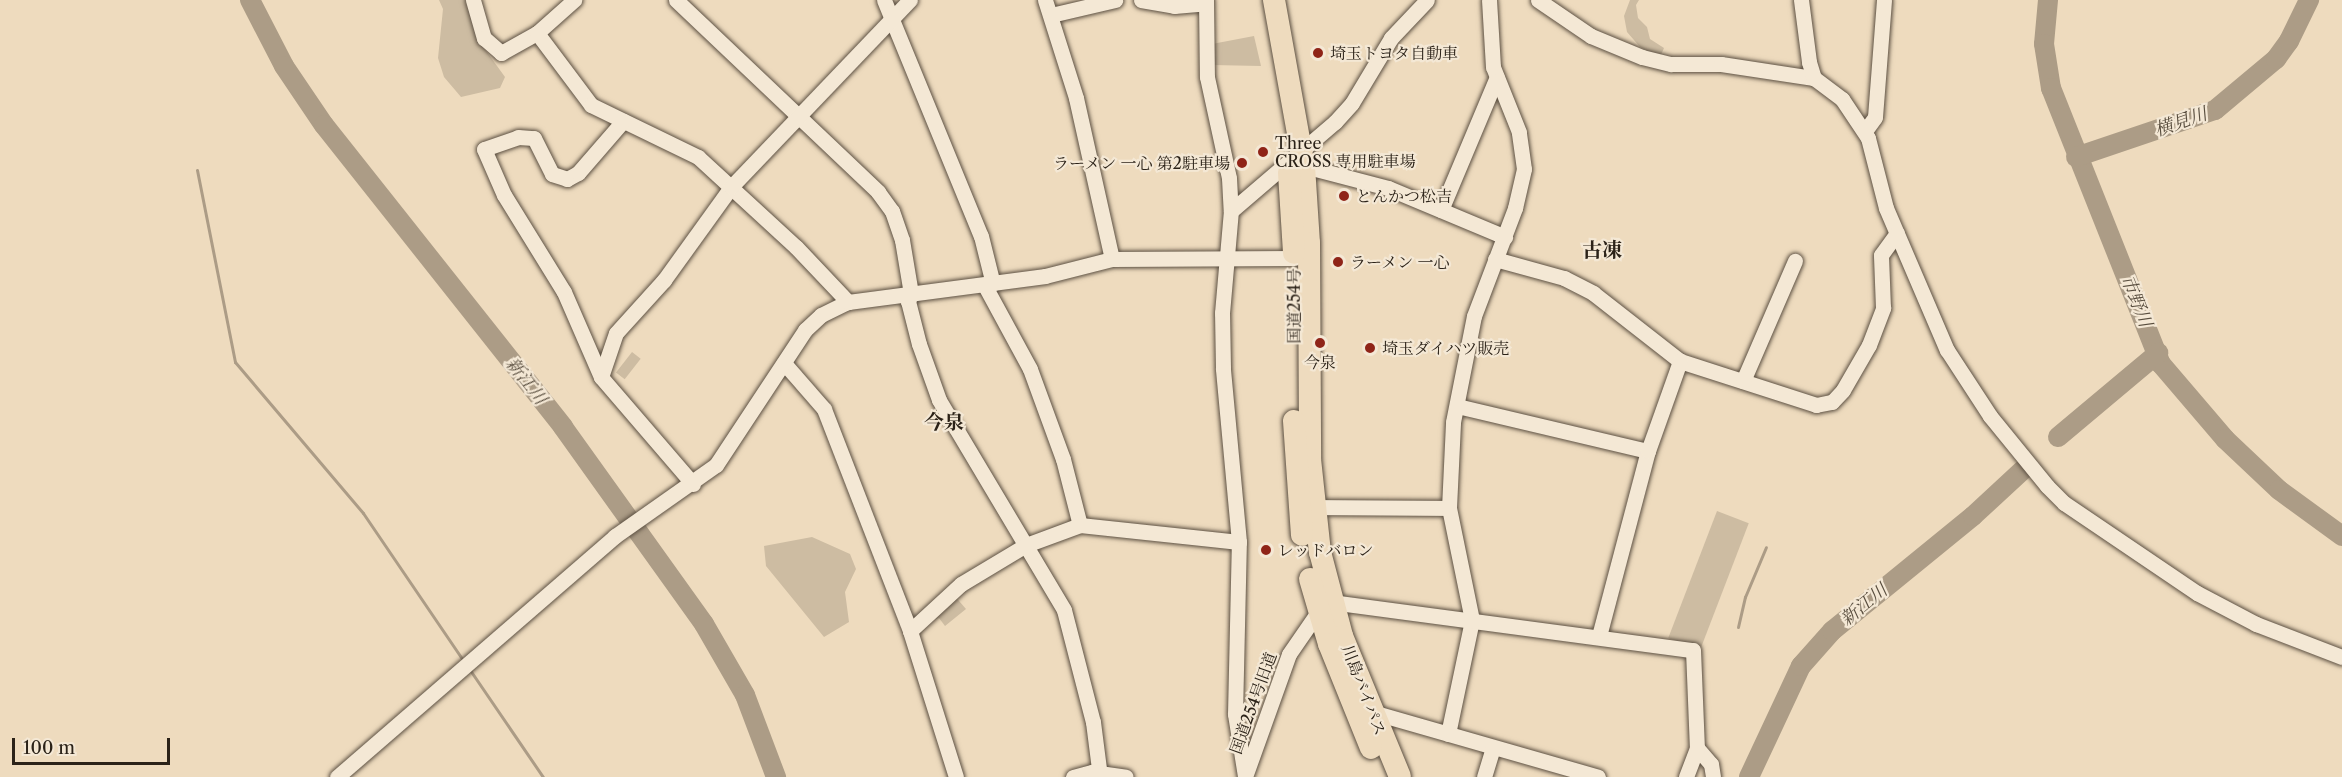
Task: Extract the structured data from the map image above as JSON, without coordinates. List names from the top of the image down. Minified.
{"streets":{"highway":["国道254号","川島バイパス"],"street":["国道254号旧道"]},"crossings":[["国道254号","川島バイパス"],["国道254号","国道254号旧道"],["川島バイパス","国道254号旧道"]],"districts":["古凍","今泉"],"water":["横見川","市野川","新江川"],"places":["埼玉トヨタ自動車","Three CROSS 専用駐車場","ラーメン 一心 第2駐車場","とんかつ松吉","ラーメン 一心","今泉","埼玉ダイハツ販売","レッドバロン"],"scale_bar":"100 m"}
